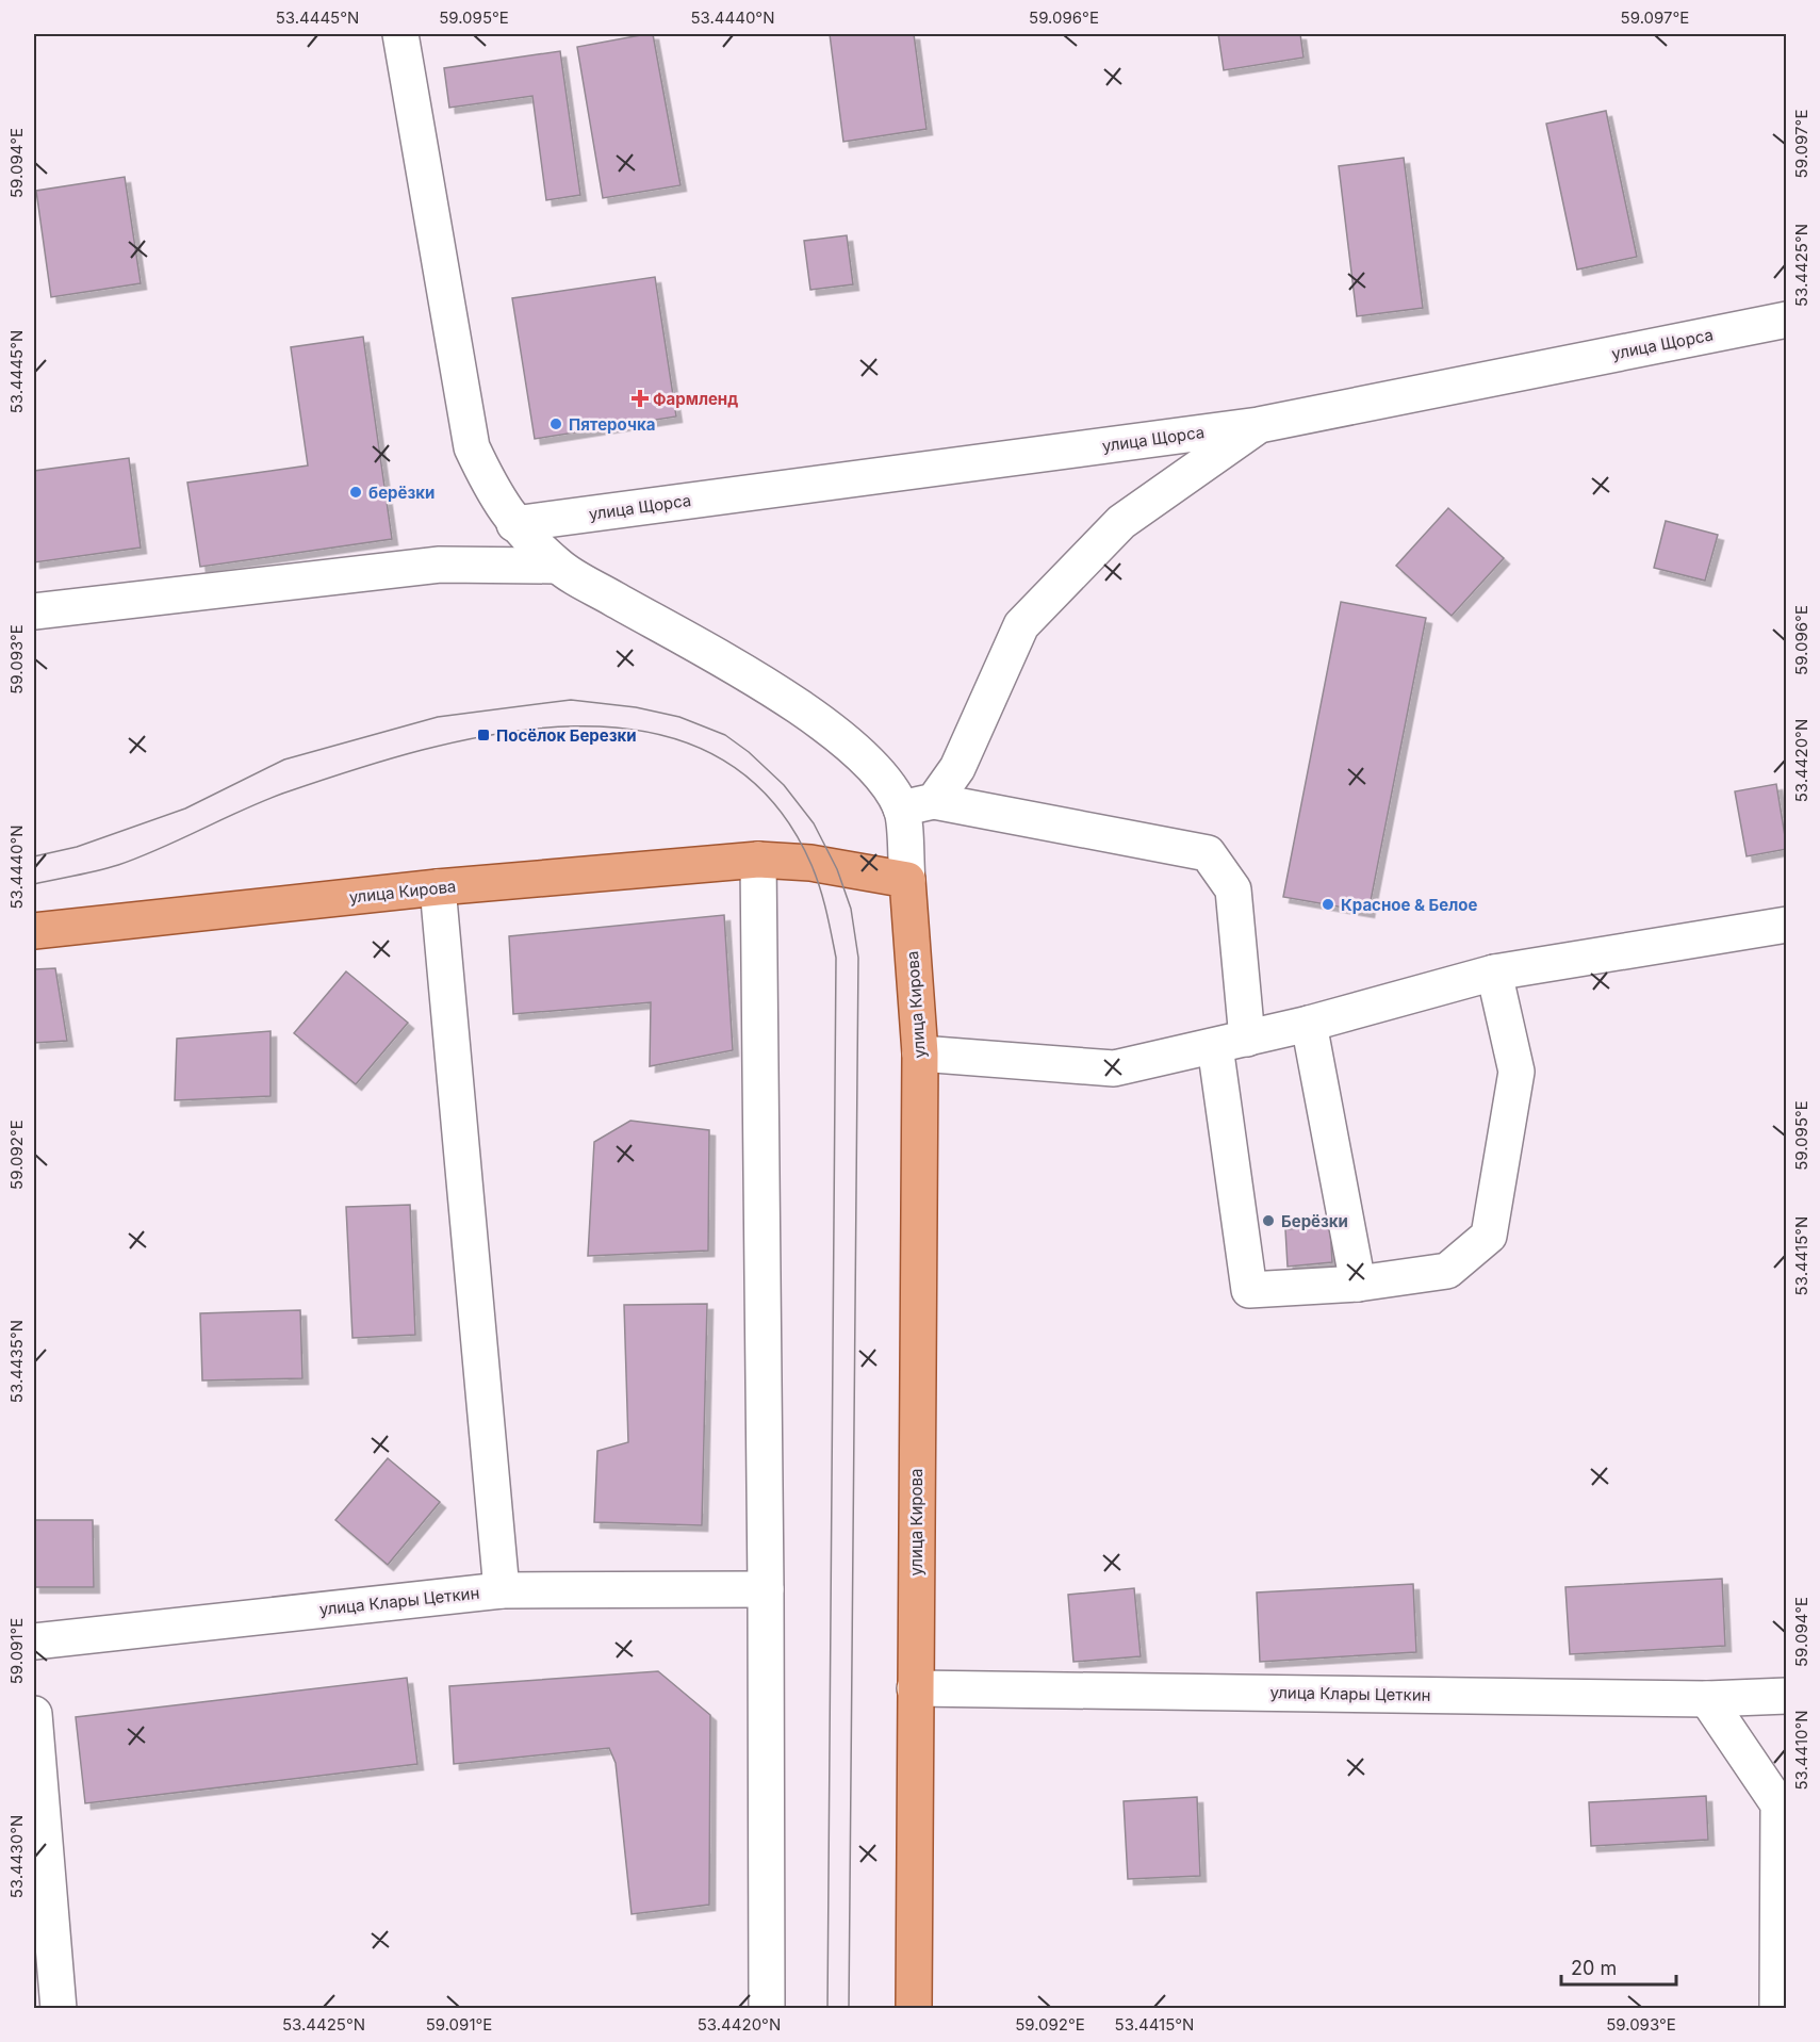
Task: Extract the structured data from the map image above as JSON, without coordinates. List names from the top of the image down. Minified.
{"streets":{"main road":["улица Кирова"],"street":["улица Щорса","улица Клары Цеткин"]},"crossings":[["улица Кирова","улица Клары Цеткин"]],"places":{"health":["Фармленд"],"other":["Пятерочка","берёзки","Красное & Белое","Берёзки"],"transit":["Посёлок Березки"]},"scale_bar":"20 m","coordinates":["53.4445°N","59.095°E","53.4440°N","59.096°E","59.097°E","59.094°E","53.4425°N","59.093°E","53.4420°N","59.092°E","53.4415°N","53.4435°N","59.091°E","53.4410°N","53.4430°N"]}
